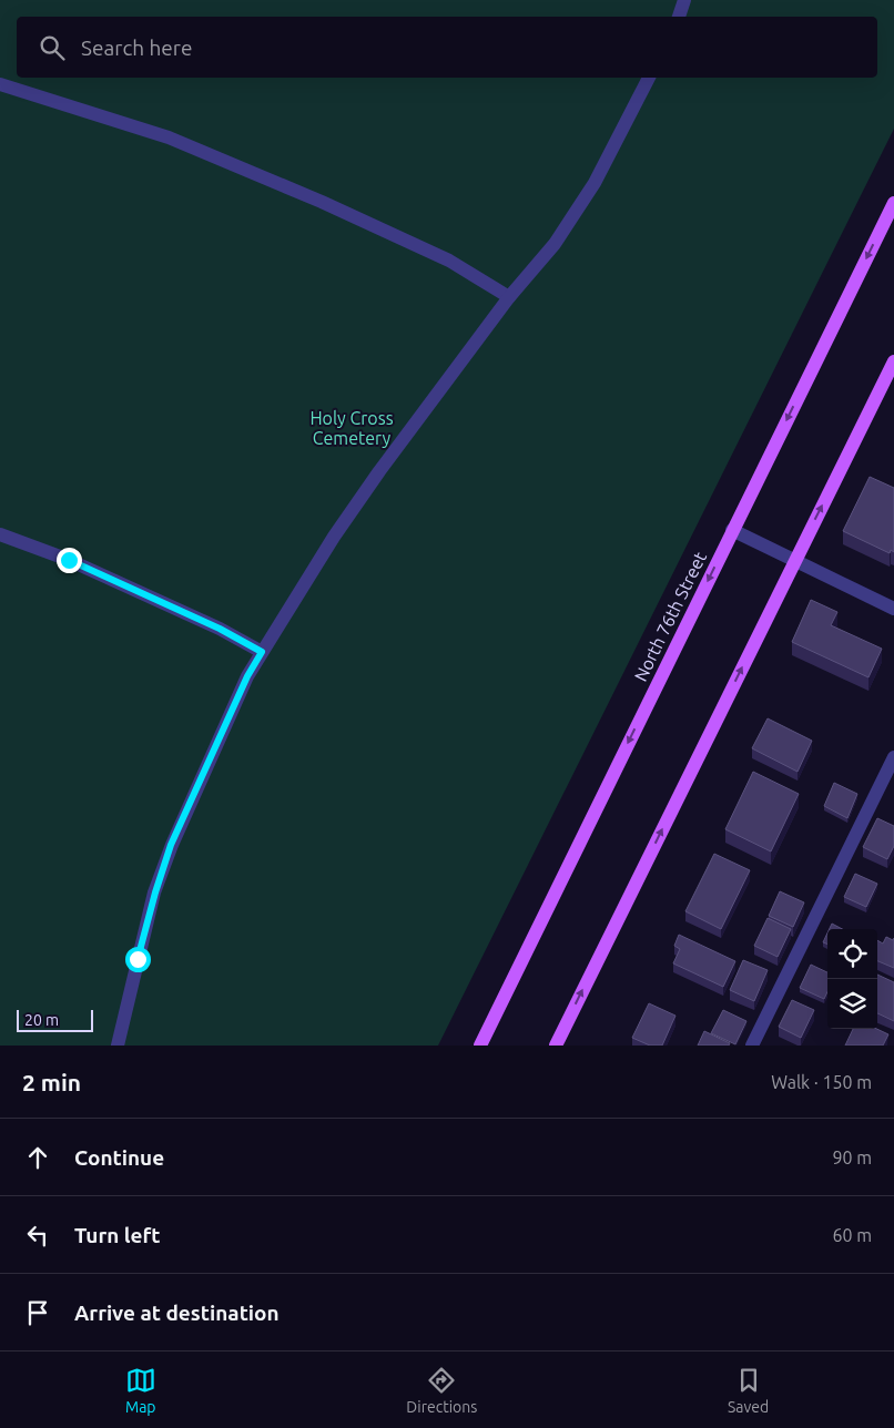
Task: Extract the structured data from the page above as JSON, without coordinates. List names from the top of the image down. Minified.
{"streets":{"main road":["North 76th Street"]},"parks":["Holy Cross Cemetery"],"scale_bar":"20 m","page":{"search":"Search here","scale":"20 m","heading":["2 min","Walk · 150 m"],"list":[["Continue","90 m"],["Turn left","60 m"],"Arrive at destination"],"nav":["Map","Directions","Saved"]}}
